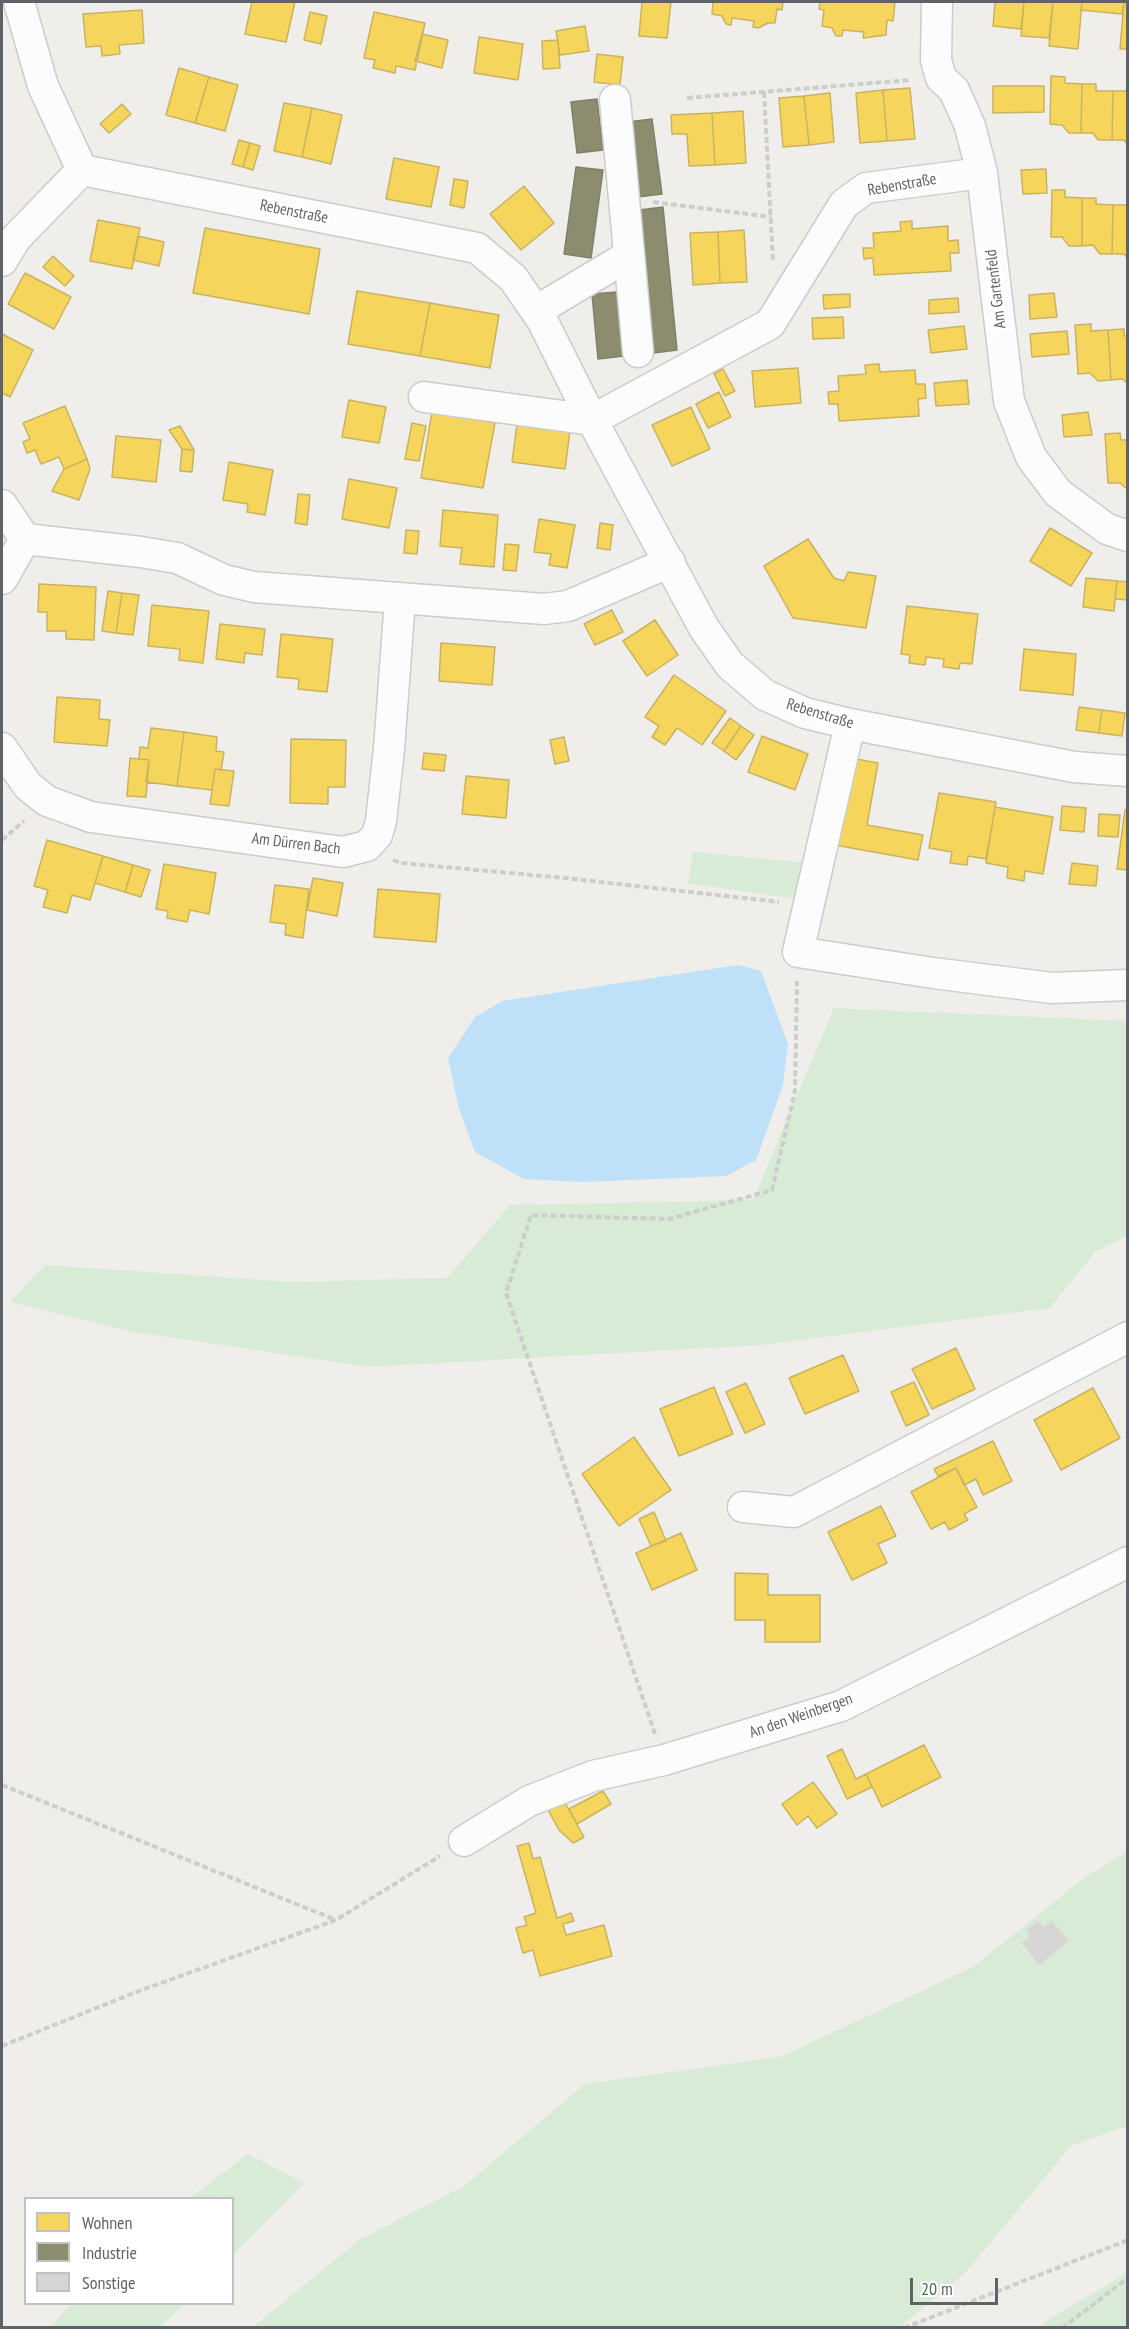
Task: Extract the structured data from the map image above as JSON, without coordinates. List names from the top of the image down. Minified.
{"streets":{"street":["Rebenstraße","Am Gartenfeld","Am Dürren Bach","An den Weinbergen"]},"crossings":[["Rebenstraße","Am Gartenfeld"]],"legend":["Wohnen","Industrie","Sonstige"],"scale_bar":"20 m"}
